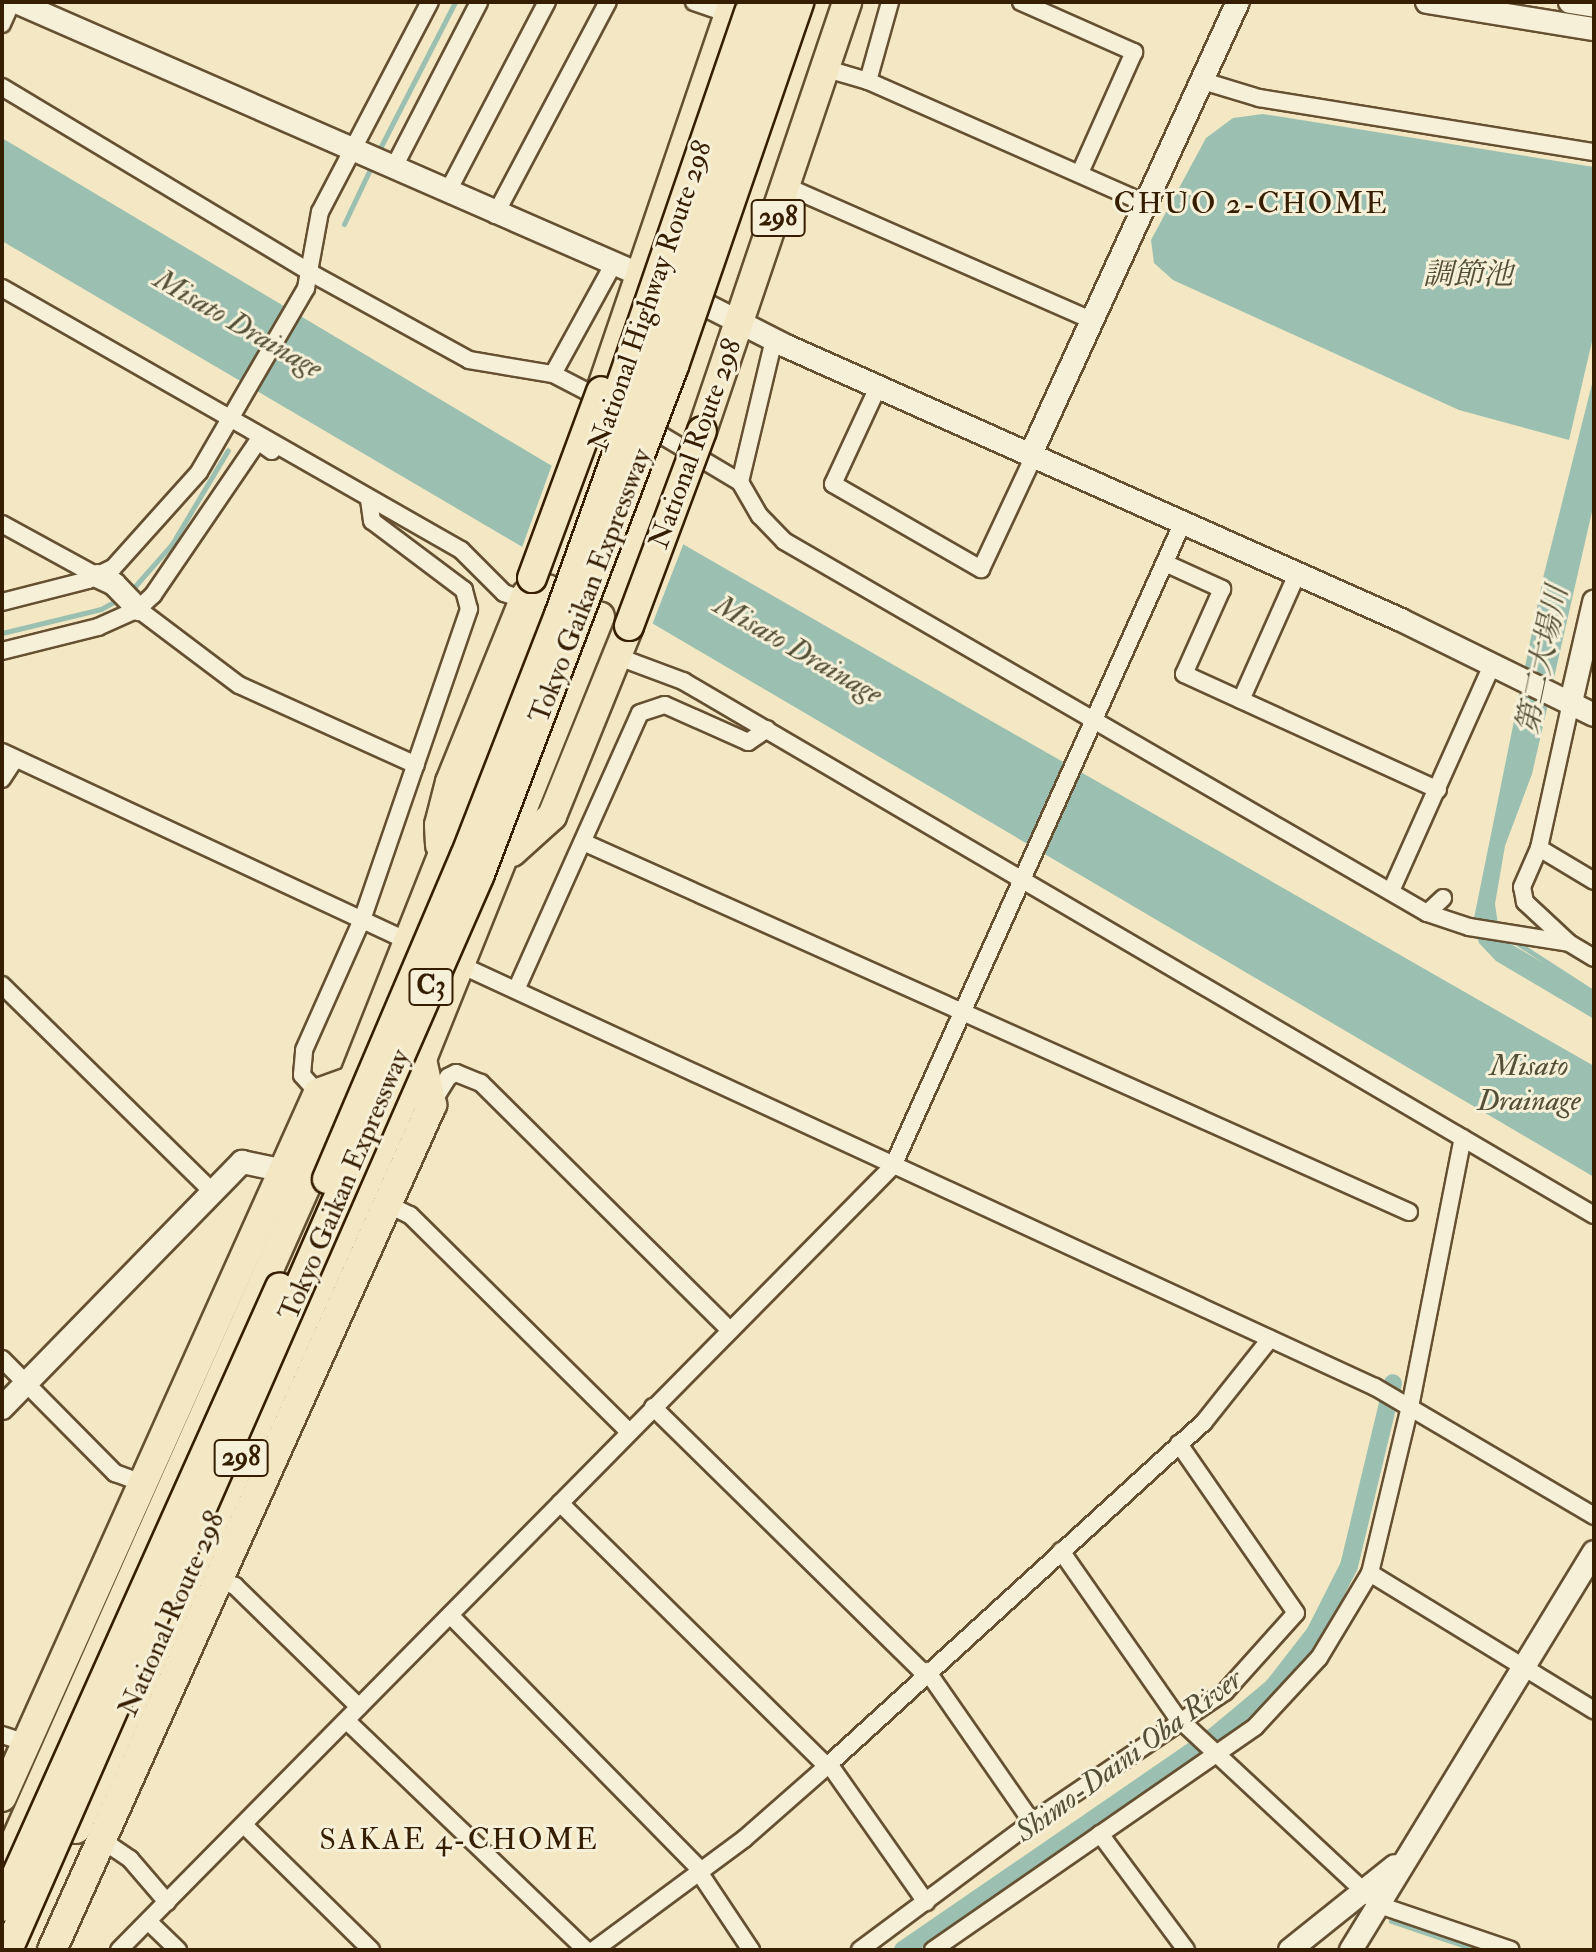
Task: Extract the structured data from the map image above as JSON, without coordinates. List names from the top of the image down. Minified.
{"streets":{"highway":["298","National Highway Route 298","National Route 298","Tokyo Gaikan Expressway","C3"]},"crossings":[["National Highway Route 298","National Route 298"]],"districts":["CHUO 2-CHOME","SAKAE 4-CHOME"],"water":["調節池","Misato Drainage","第二大場川","Shimo-Daini Oba River"]}
